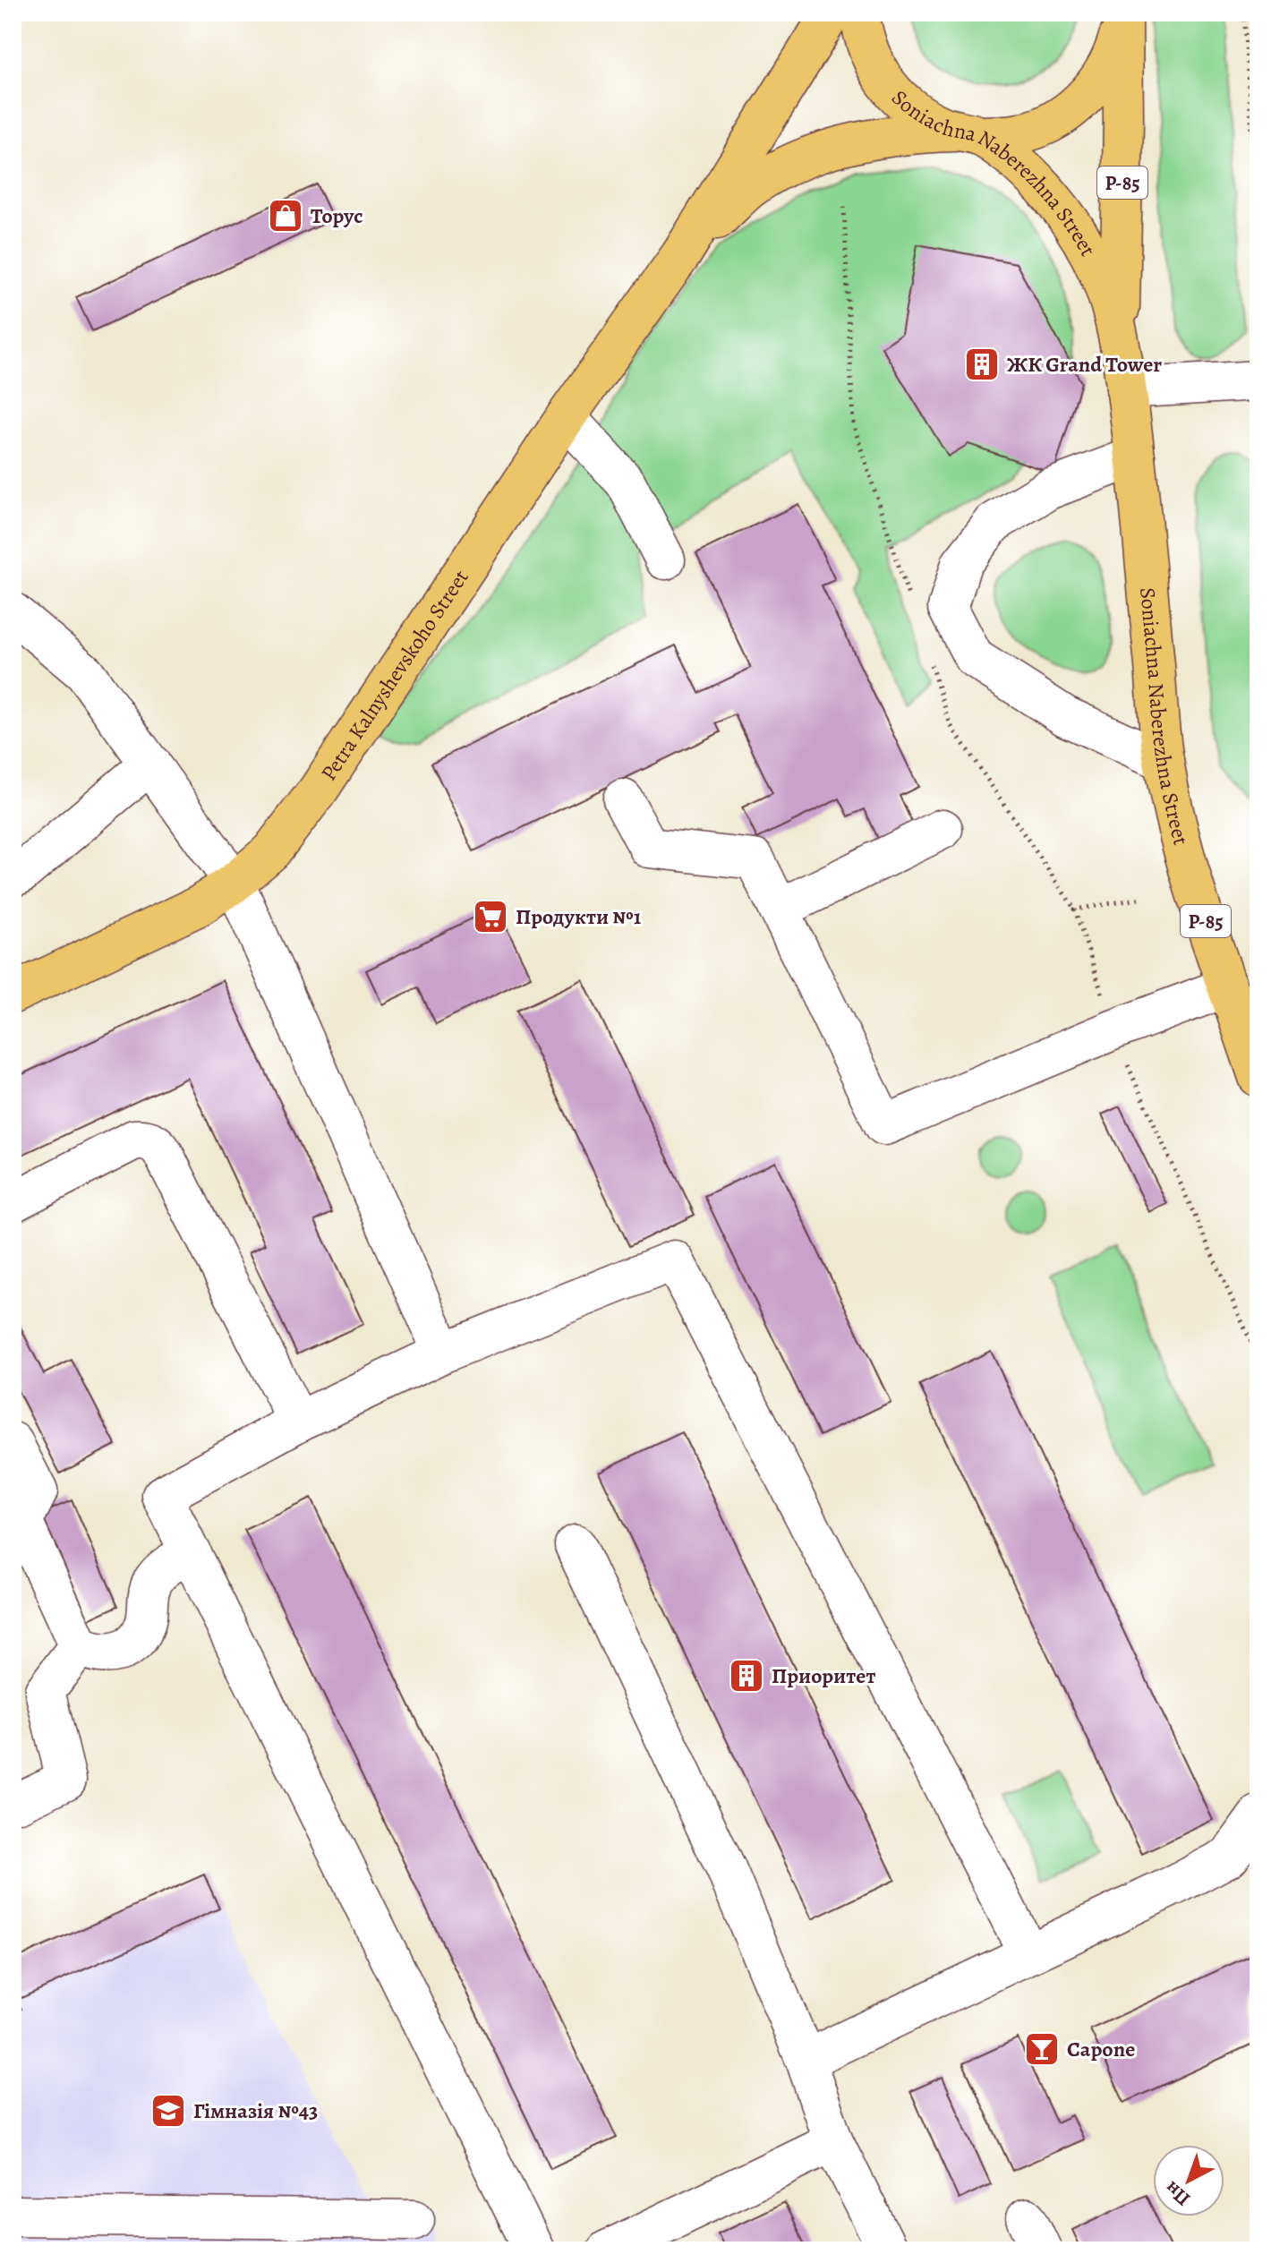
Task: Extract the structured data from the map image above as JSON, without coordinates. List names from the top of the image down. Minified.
{"streets":{"main road":["Soniachna Naberezhna Street","Р-85","Petra Kalnyshevskoho Street"]},"places":{"shop":["Торус"],"building":["ЖК Grand Tower","Приоритет"],"supermarket":["Продукти №1"],"bar":["Capone"],"school or university":["Гімназія №43"]},"north":"bottom left"}
